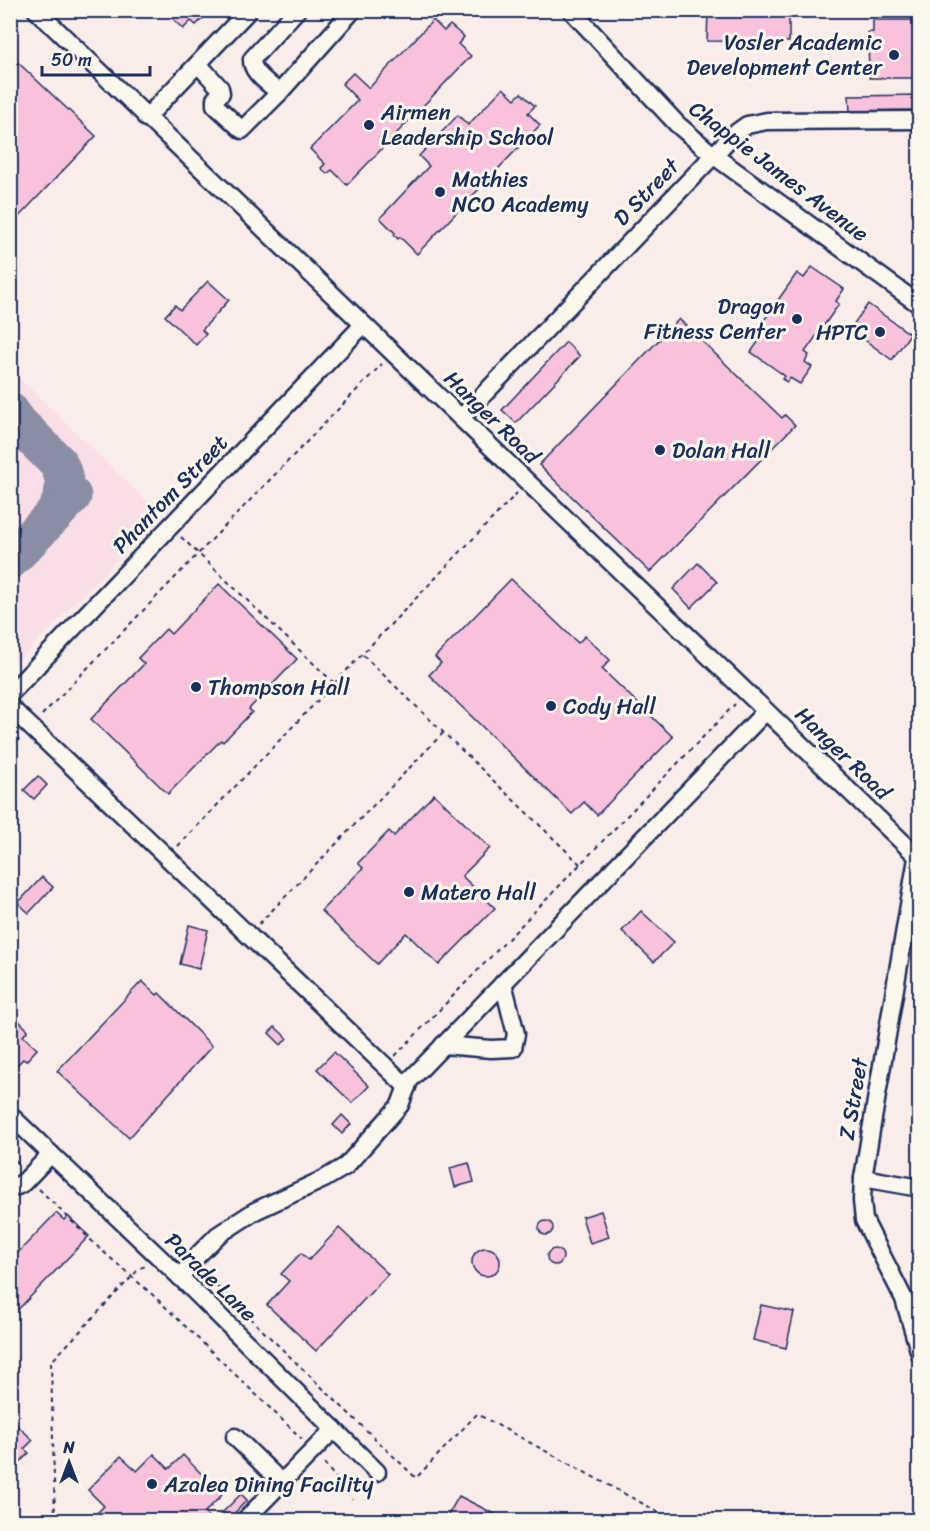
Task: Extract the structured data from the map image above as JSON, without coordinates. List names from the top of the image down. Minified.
{"streets":{"street":["Chappie James Avenue","D Street","Hanger Road","Phantom Street","Z Street","Parade Lane"]},"crossings":[["Chappie James Avenue","D Street"],["D Street","Hanger Road"],["Hanger Road","Phantom Street"],["Hanger Road","Z Street"]],"places":["Vosler Academic Development Center","Airmen Leadership School","Mathies NCO Academy","Dragon Fitness Center","HPTC","Dolan Hall","Thompson Hall","Cody Hall","Matero Hall","Azalea Dining Facility"],"scale_bar":"50 m","north":"top"}
